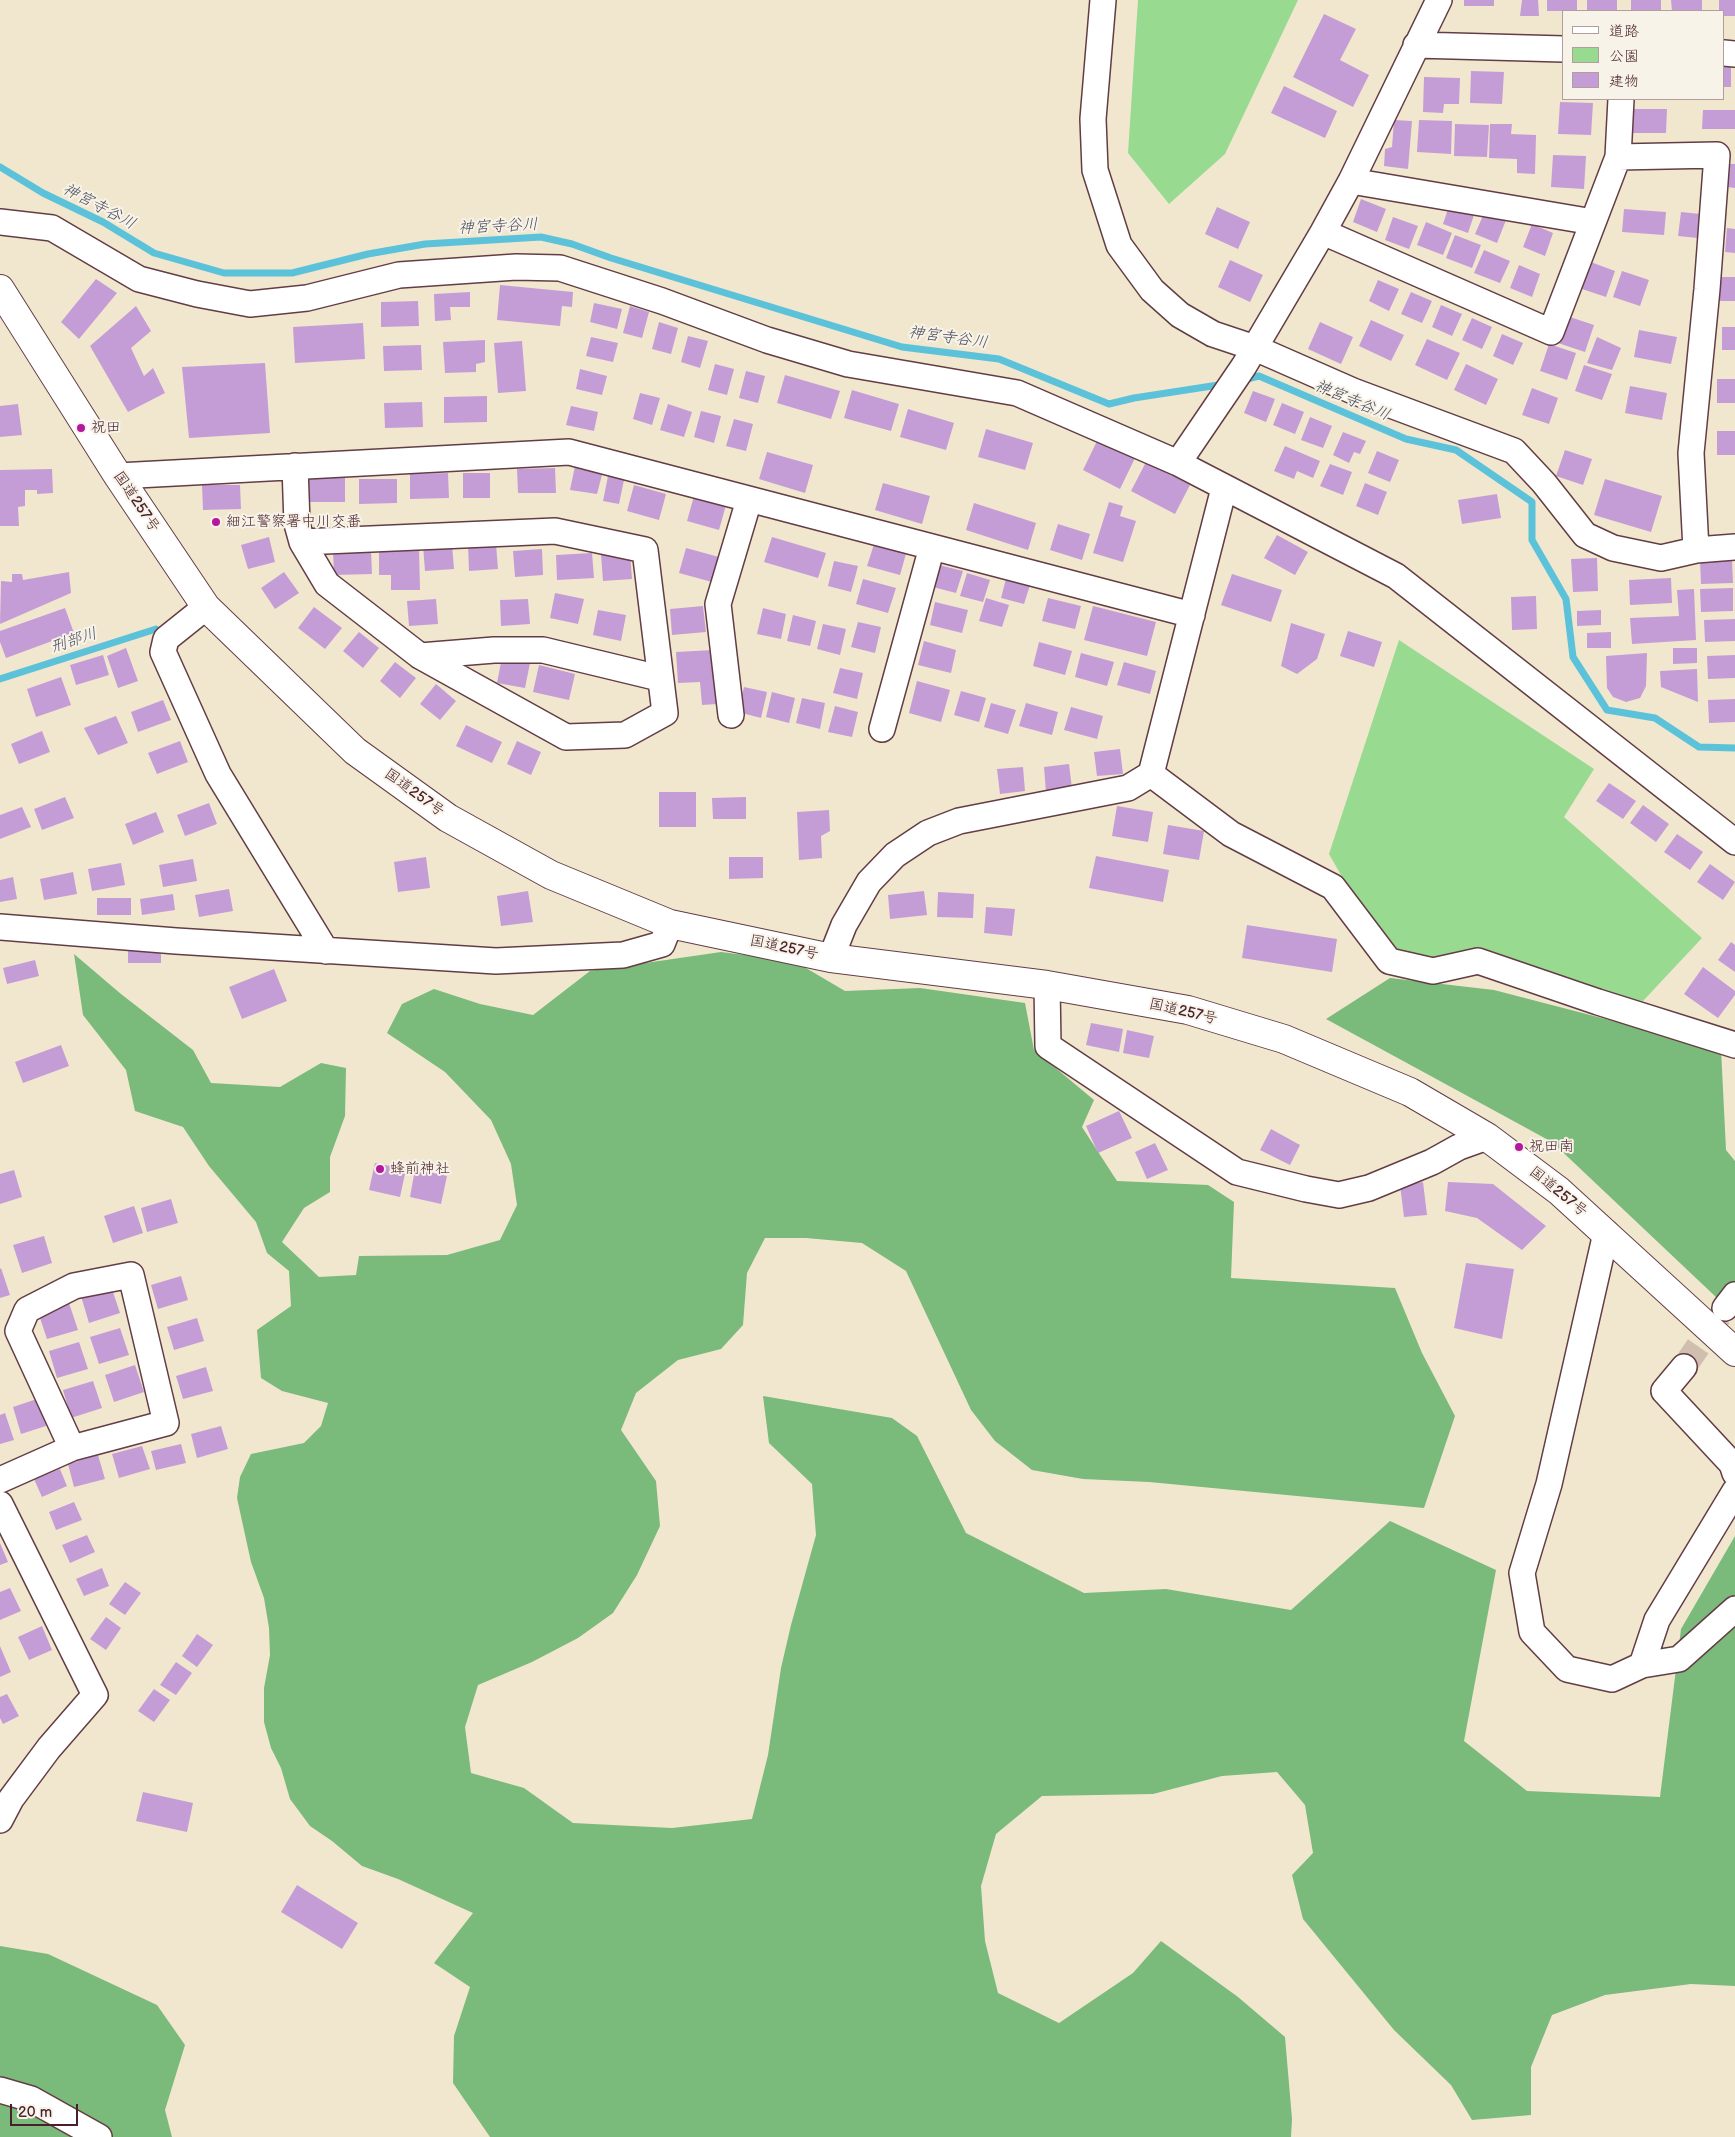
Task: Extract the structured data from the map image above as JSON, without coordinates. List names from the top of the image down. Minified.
{"streets":{"highway":["国道257号"]},"water":["神宮寺谷川","刑部川"],"places":["祝田","細江警察署中川交番","祝田南","蜂前神社"],"legend":["道路","公園","建物"],"scale_bar":"20 m"}
